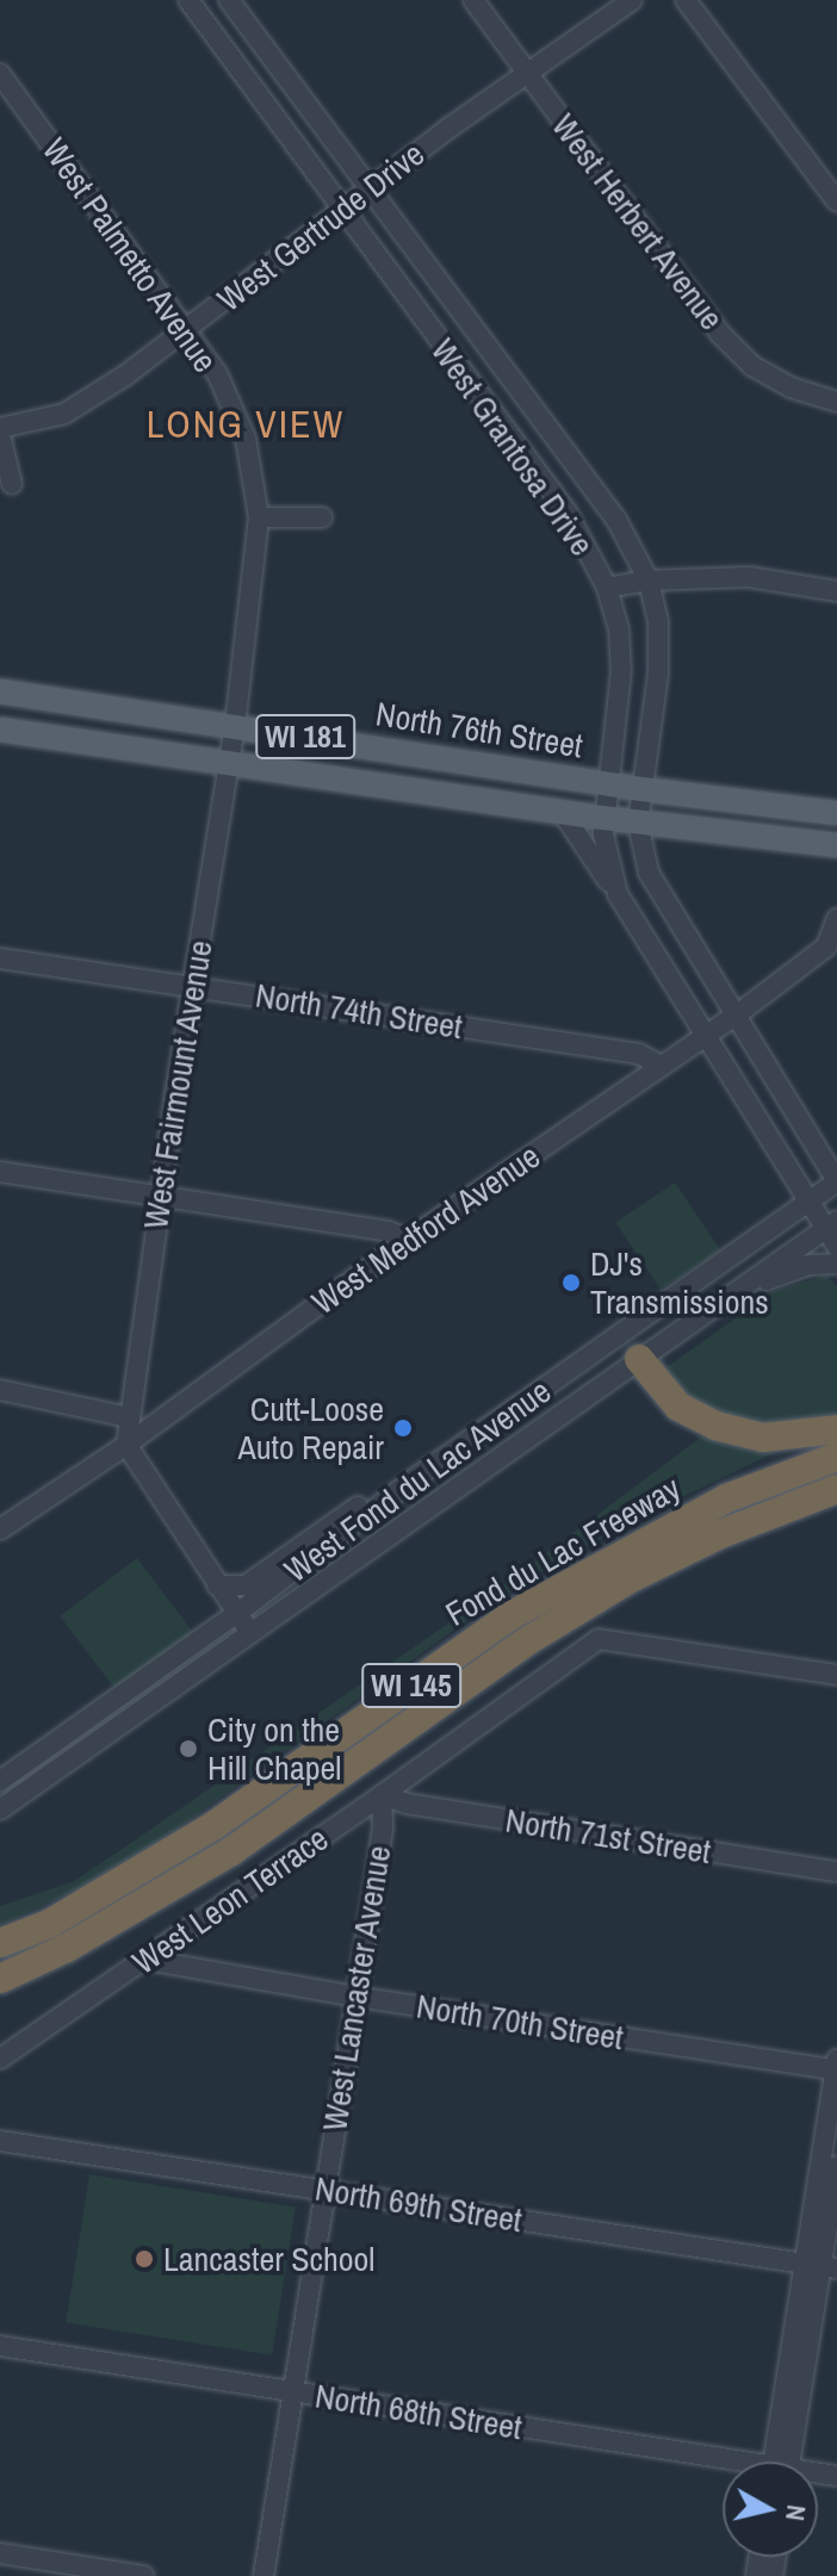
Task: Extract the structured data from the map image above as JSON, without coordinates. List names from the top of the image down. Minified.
{"streets":{"highway":["Fond du Lac Freeway","WI 145"],"main road":["North 76th Street","WI 181"],"street":["West Herbert Avenue","West Gertrude Drive","West Palmetto Avenue","West Grantosa Drive","North 74th Street","West Fairmount Avenue","West Medford Avenue","West Fond du Lac Avenue","North 71st Street","West Leon Terrace","West Lancaster Avenue","North 70th Street","North 69th Street","North 68th Street"]},"crossings":[["West Herbert Avenue","West Gertrude Drive"],["West Gertrude Drive","West Palmetto Avenue"],["West Gertrude Drive","West Grantosa Drive"],["West Palmetto Avenue","North 76th Street"],["West Palmetto Avenue","West Fairmount Avenue"],["West Grantosa Drive","North 76th Street"],["West Grantosa Drive","West Medford Avenue"],["West Grantosa Drive","West Fond du Lac Avenue"],["North 76th Street","West Fairmount Avenue"],["North 74th Street","West Fairmount Avenue"],["North 74th Street","West Medford Avenue"],["West Fairmount Avenue","West Medford Avenue"],["North 71st Street","West Leon Terrace"],["North 71st Street","West Lancaster Avenue"],["West Leon Terrace","West Lancaster Avenue"],["West Leon Terrace","North 70th Street"],["West Lancaster Avenue","North 70th Street"],["West Lancaster Avenue","North 69th Street"],["West Lancaster Avenue","North 68th Street"]],"districts":["LONG VIEW"],"places":["DJ's Transmissions","Cutt-Loose Auto Repair","City on the Hill Chapel","Lancaster School"],"north":"right"}
